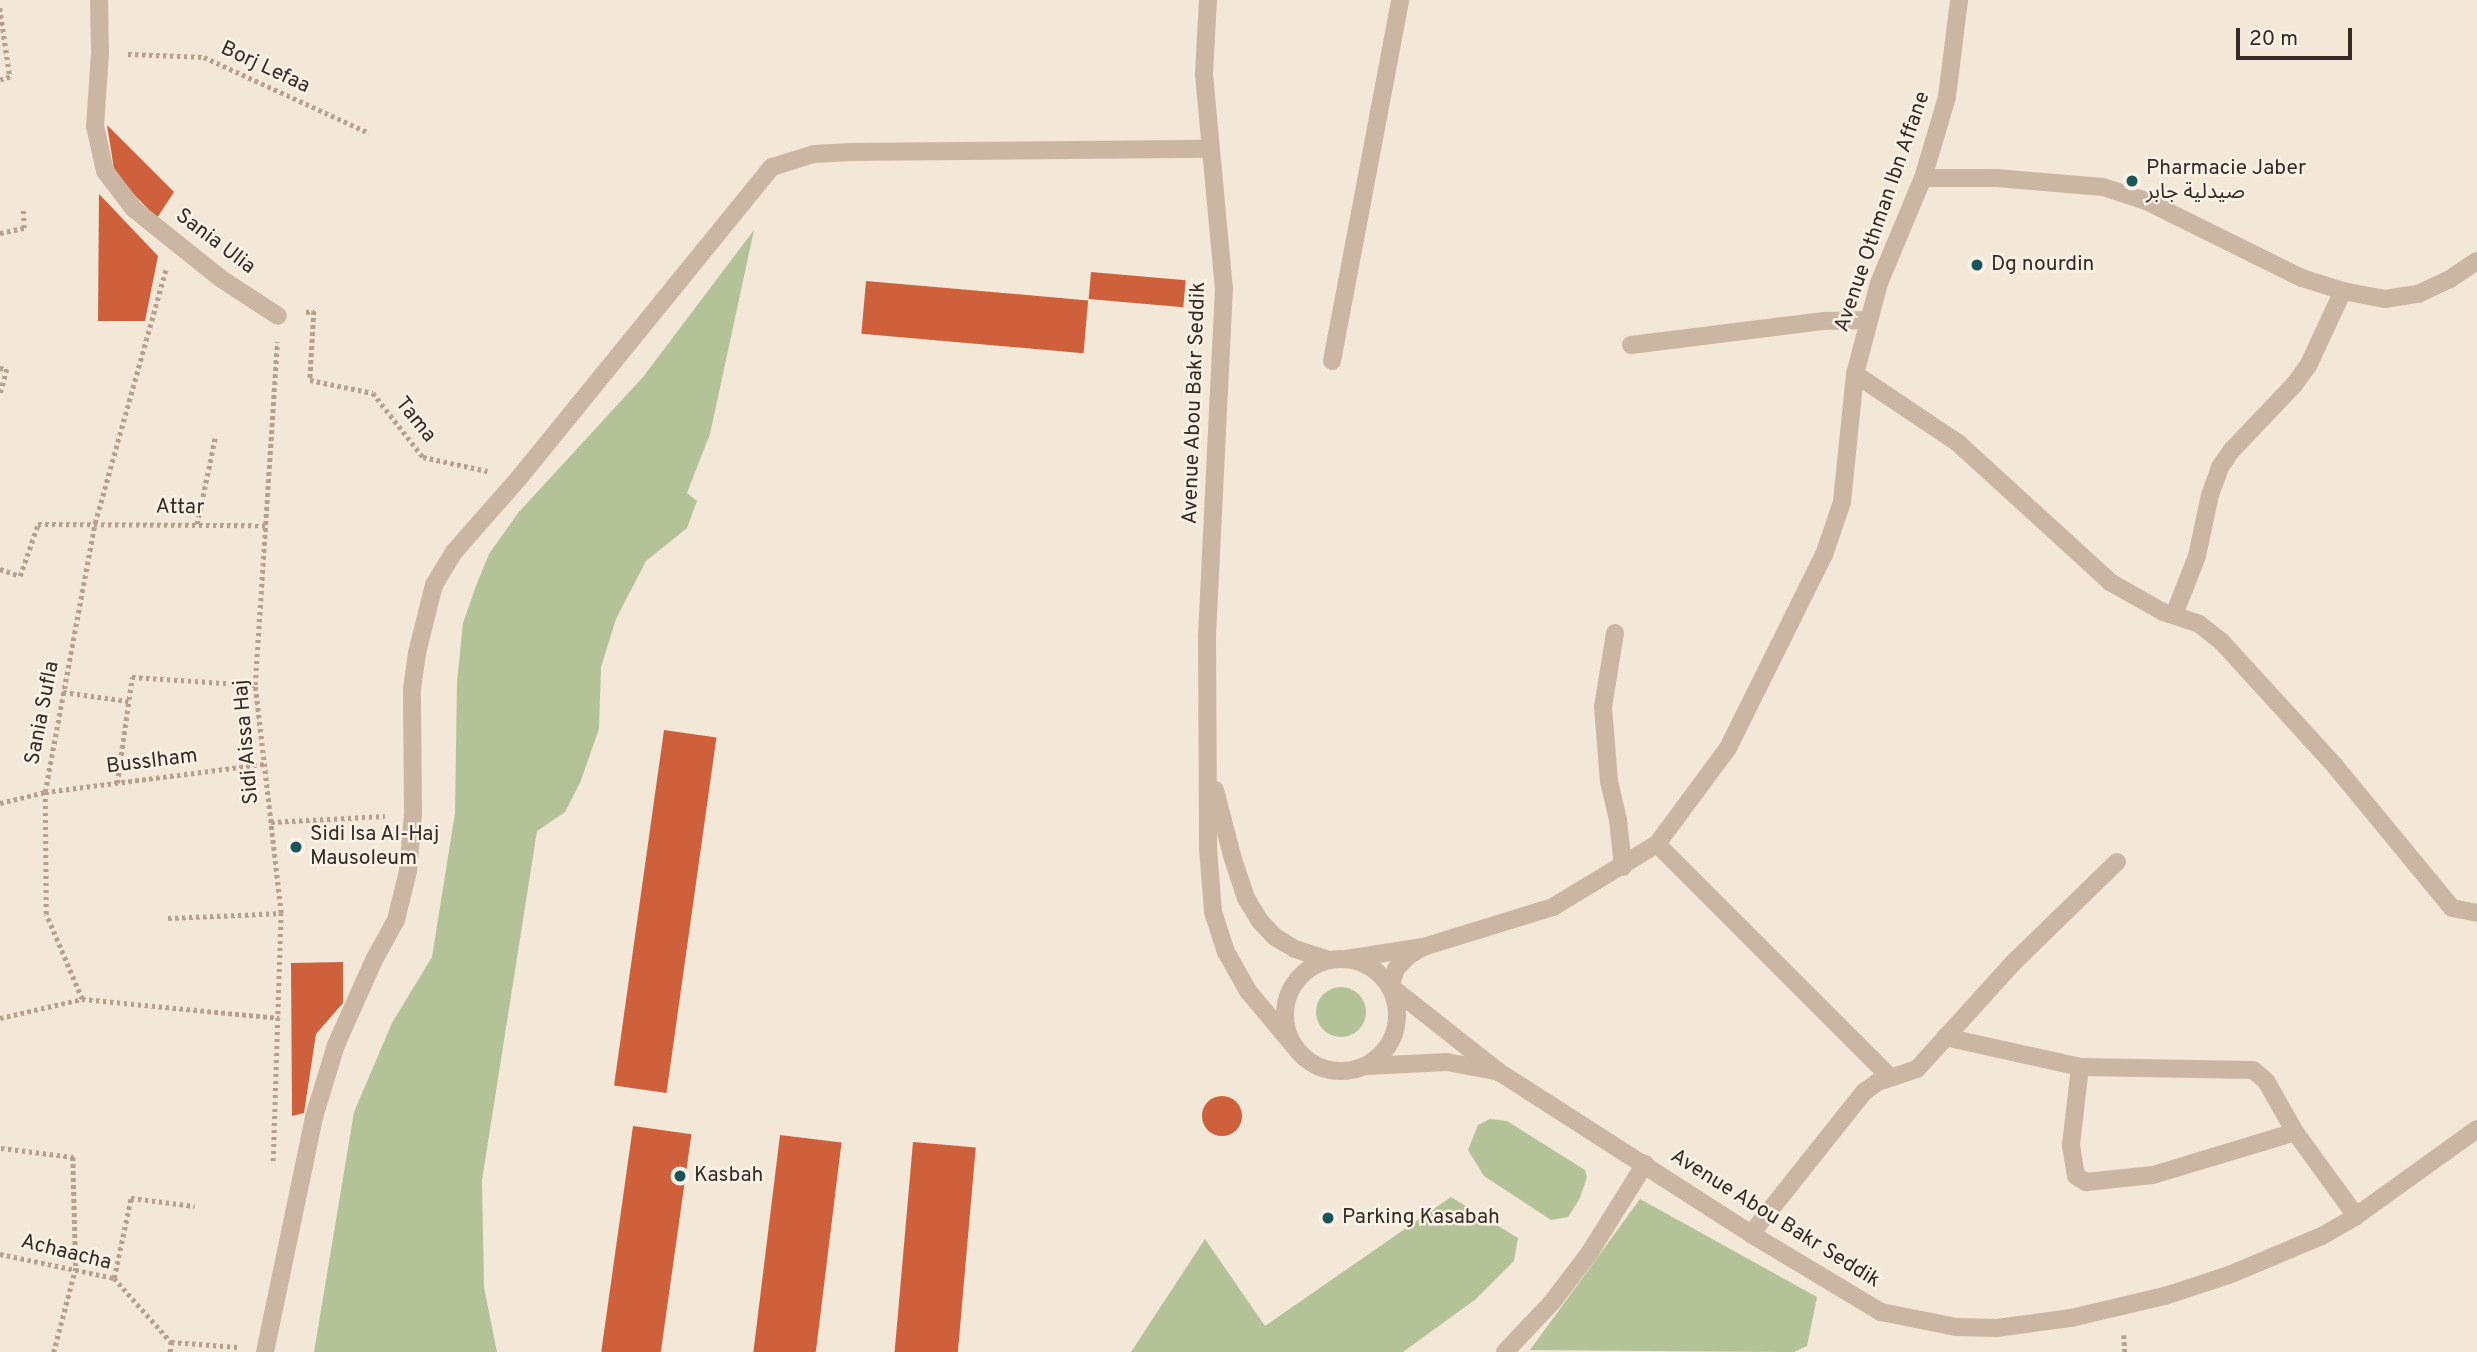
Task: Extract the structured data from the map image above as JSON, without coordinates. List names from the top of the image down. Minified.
{"streets":{"street":["Avenue Othman Ibn Affane","Sania Ulia","Avenue Abou Bakr Seddik"],"path":["Borj Lefaa","Tama","Attar","Sania Sufla","Sidi Aissa Haj","Busslham","Achaacha"]},"crossings":[["Borj Lefaa","Sania Ulia"],["Sania Ulia","Tama"],["Sania Ulia","Sania Sufla"],["Attar","Sania Sufla"],["Attar","Sidi Aissa Haj"],["Sania Sufla","Busslham"],["Sidi Aissa Haj","Busslham"]],"places":["Pharmacie Jaber صيدلية جابر","Dg nourdin","Sidi Isa Al-Haj Mausoleum","Kasbah","Parking Kasabah"],"scale_bar":"20 m"}
